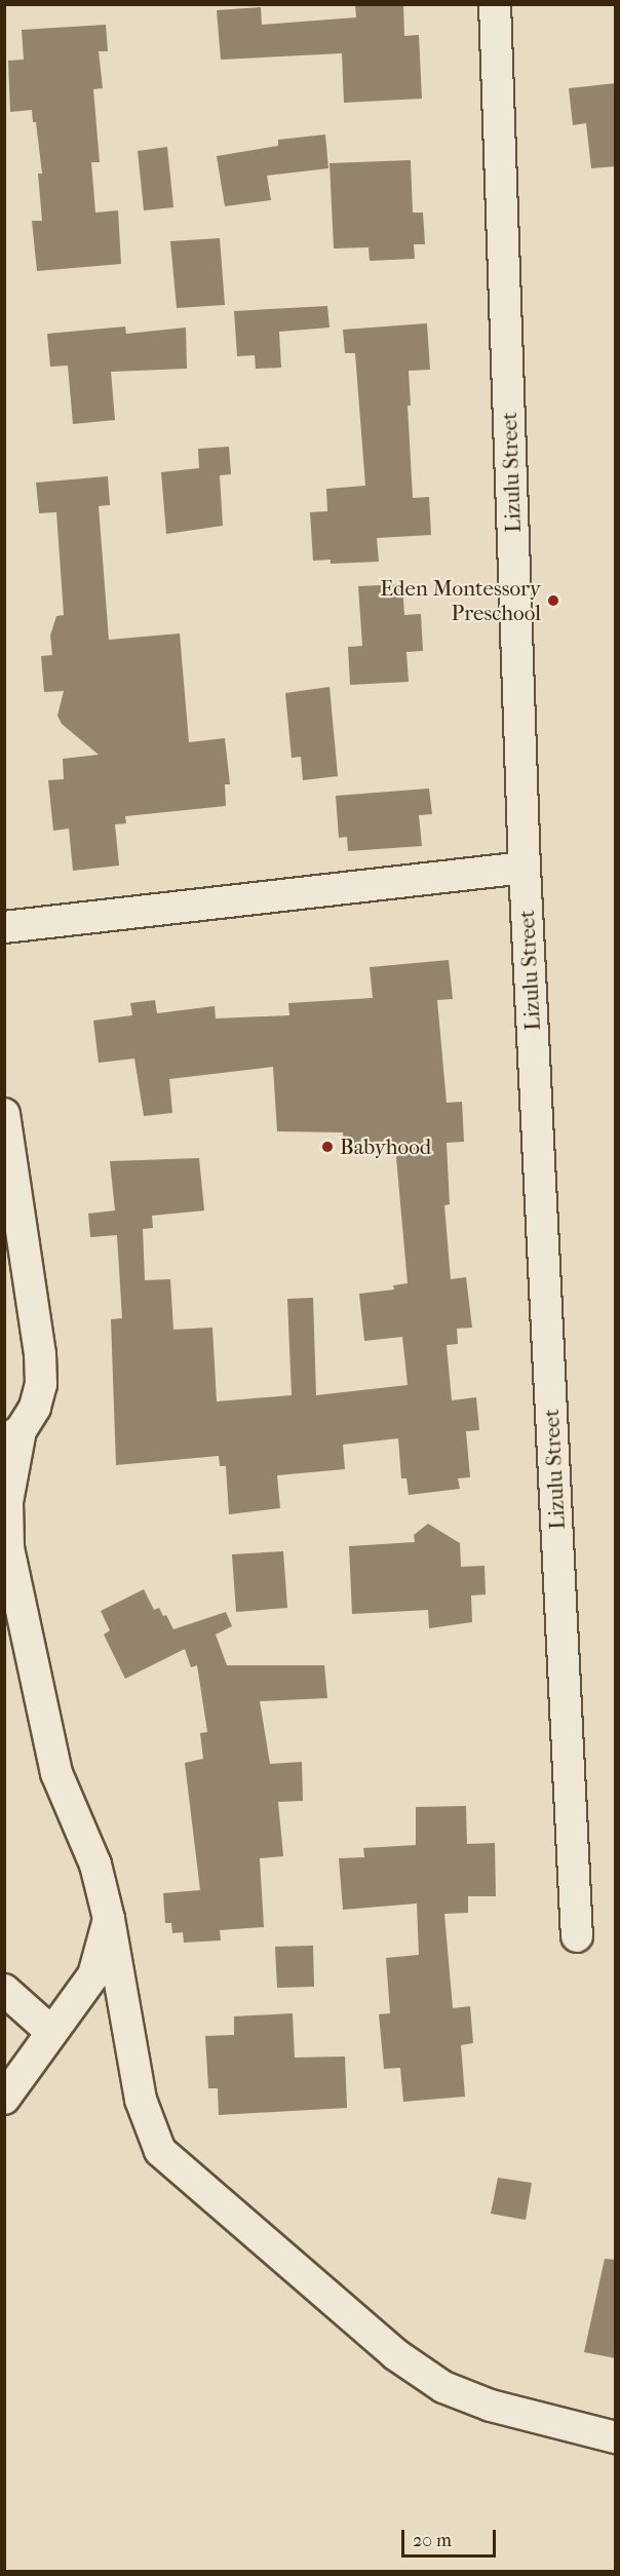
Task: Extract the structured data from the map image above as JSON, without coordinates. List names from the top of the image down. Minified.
{"streets":{"street":["Lizulu Street"]},"places":["Eden Montessory Preschool","Babyhood"],"scale_bar":"20 m"}
